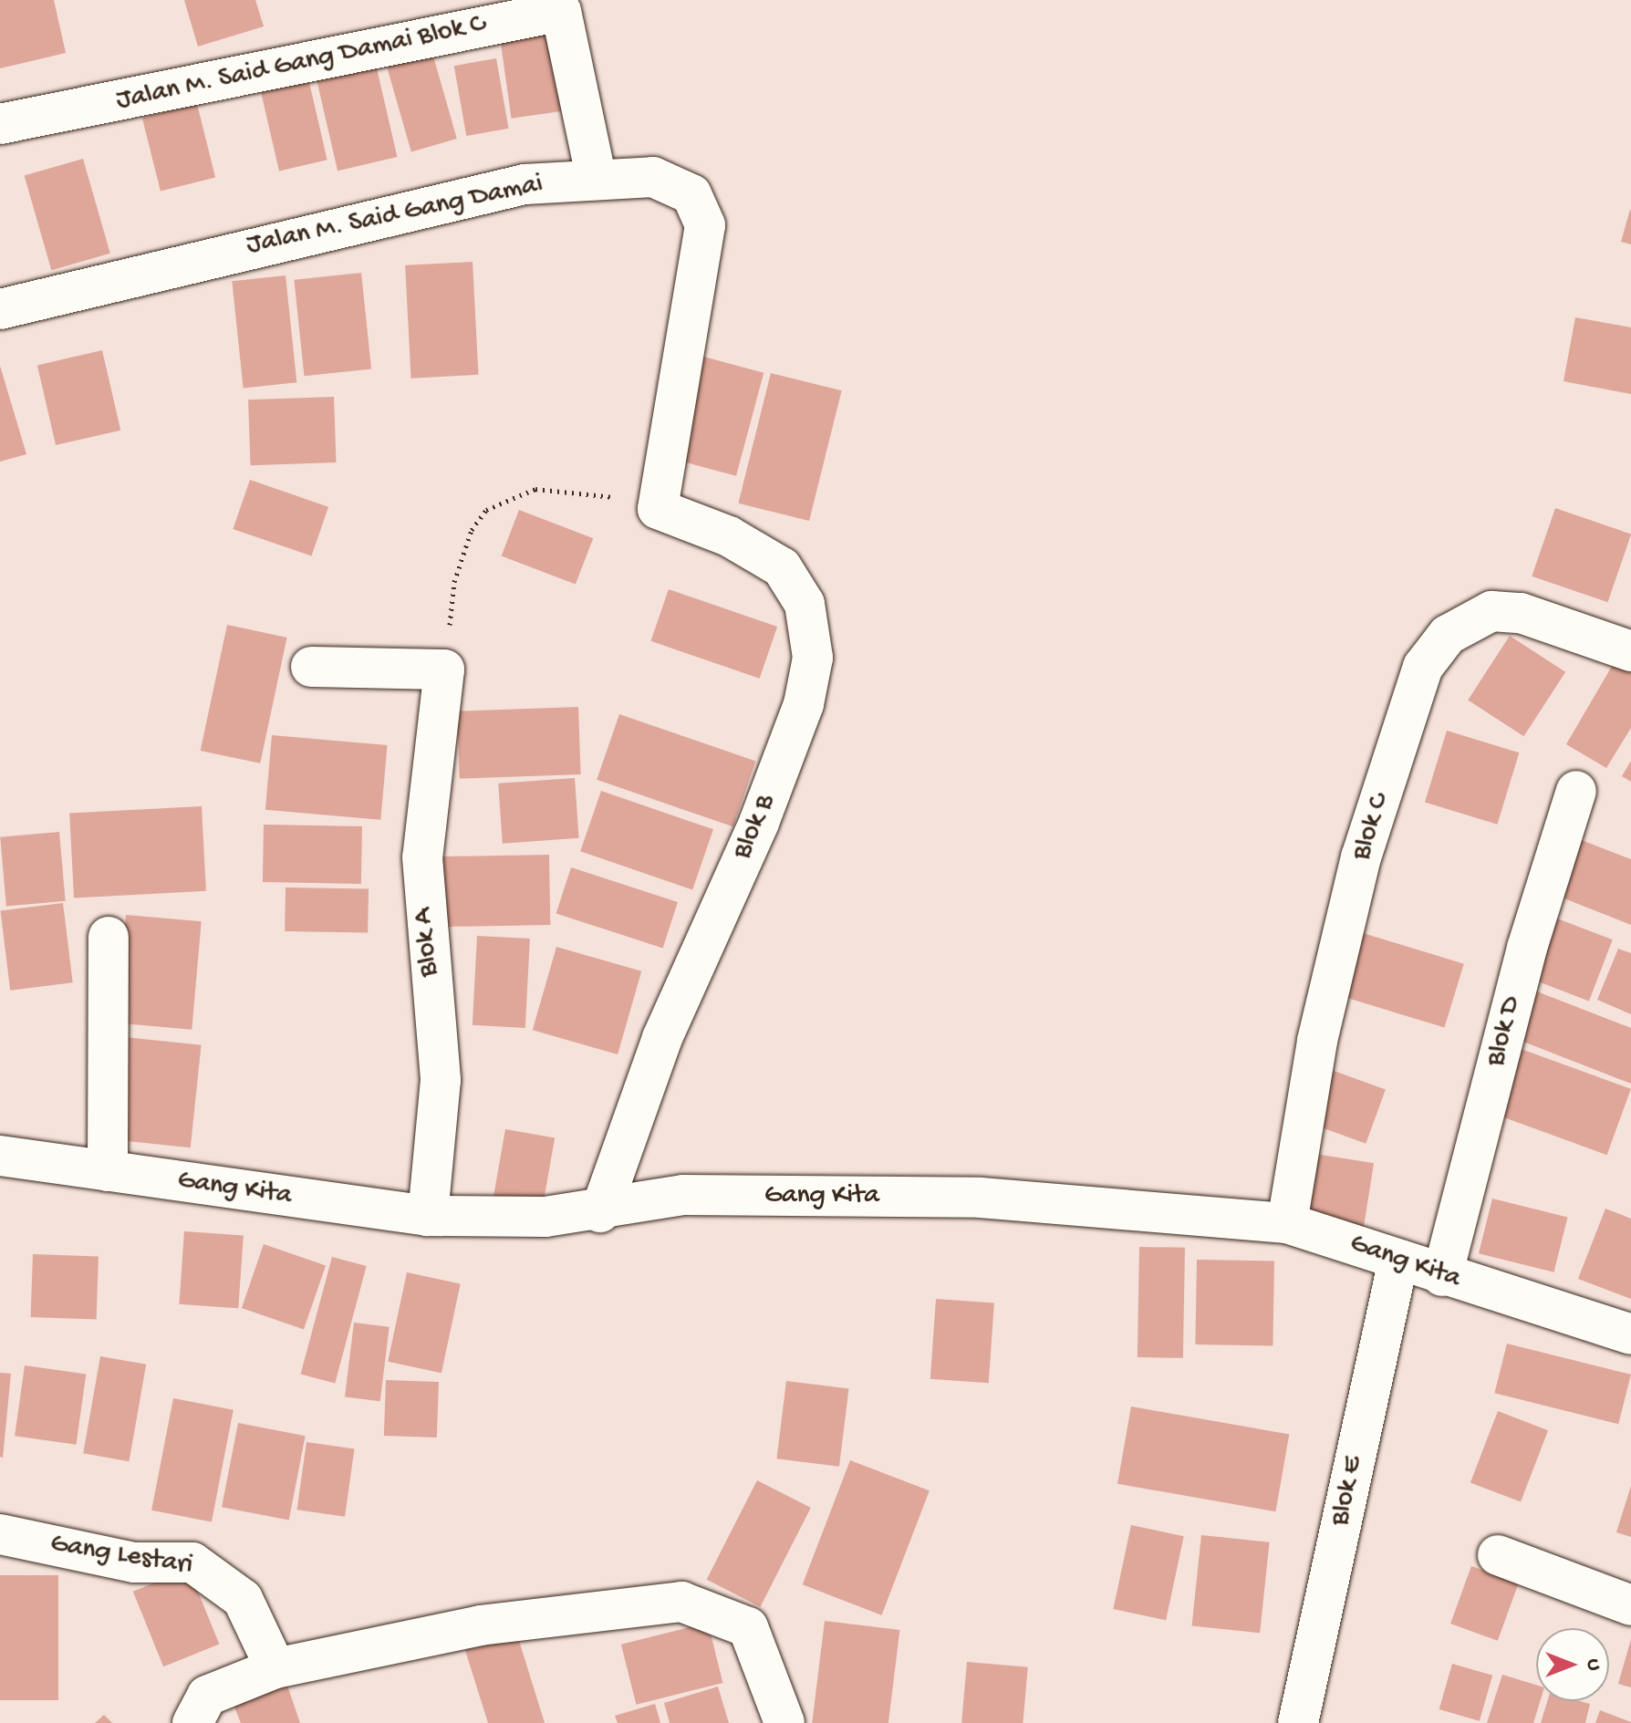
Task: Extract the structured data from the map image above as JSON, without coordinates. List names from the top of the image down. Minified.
{"streets":{"street":["Jalan M. Said Gang Damai Blok C","Jalan M. Said Gang Damai","Blok B","Blok C","Blok A","Blok D","Gang Kita","Blok E","Gang Lestari"]},"crossings":[["Jalan M. Said Gang Damai Blok C","Jalan M. Said Gang Damai"],["Jalan M. Said Gang Damai","Blok B"],["Blok B","Gang Kita"],["Blok C","Gang Kita"],["Blok A","Gang Kita"],["Blok D","Gang Kita"],["Gang Kita","Blok E"]],"north":"right"}
